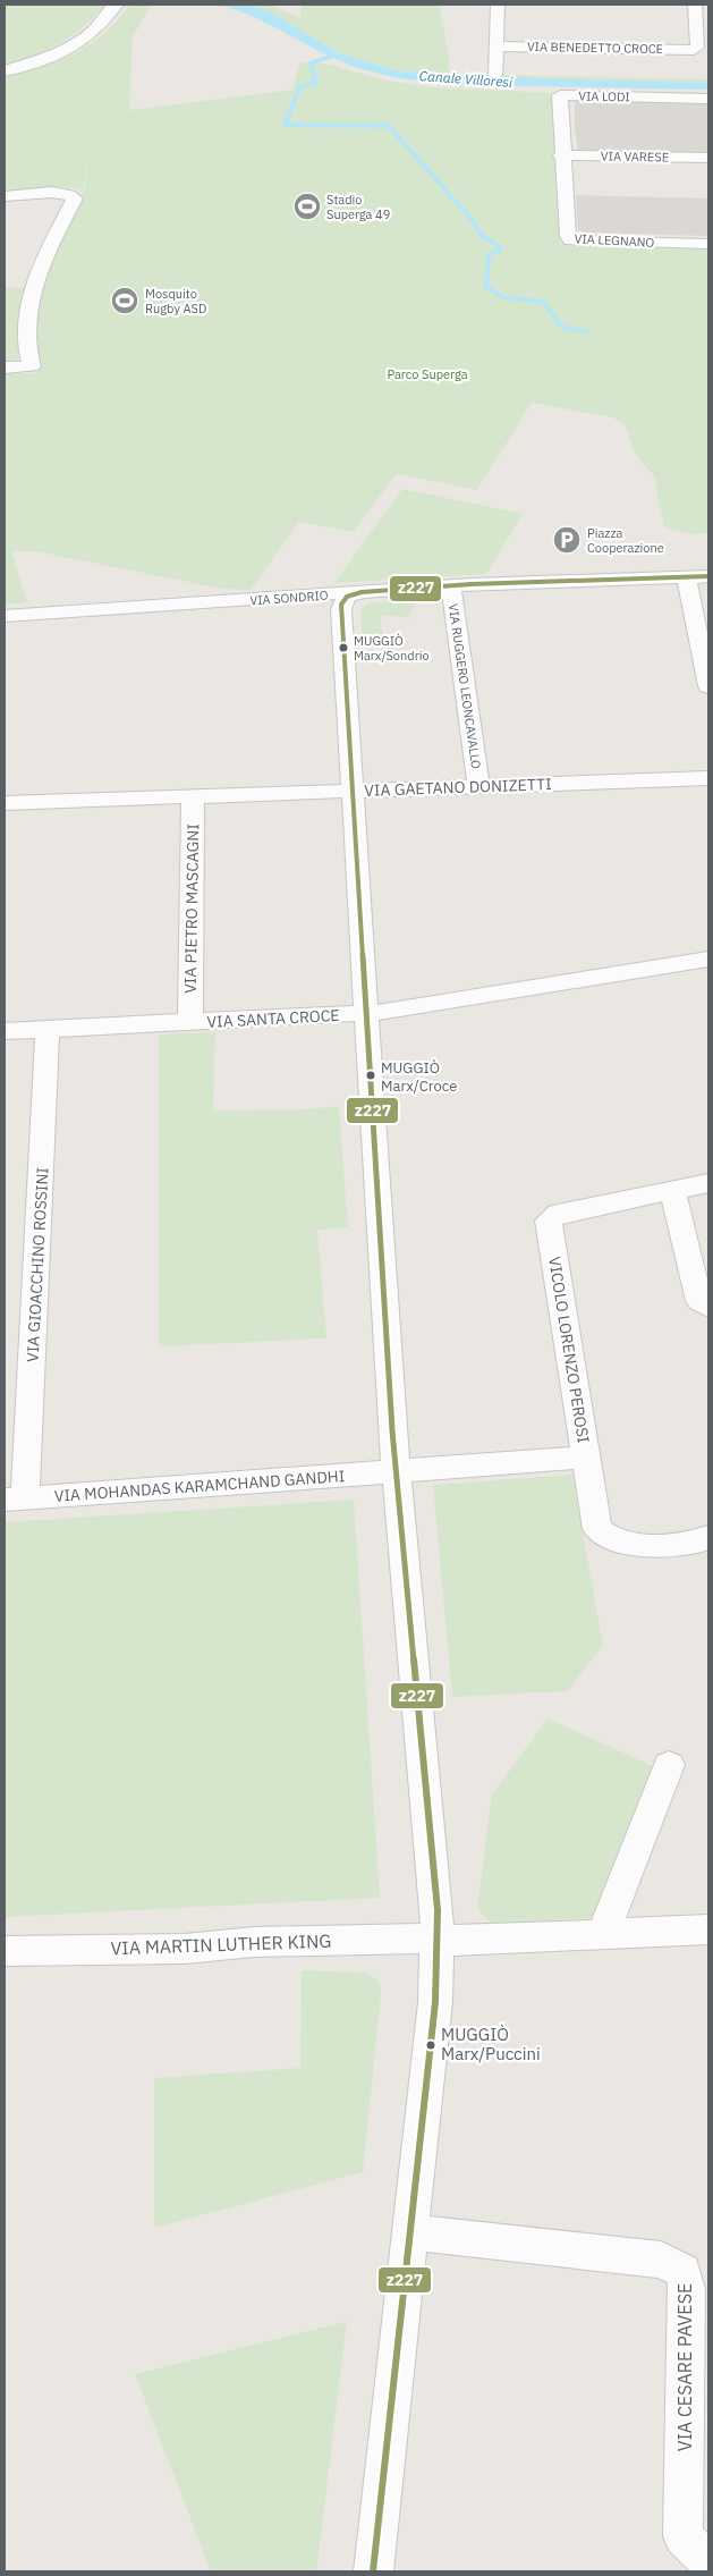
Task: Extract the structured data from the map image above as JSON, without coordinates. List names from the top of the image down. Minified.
{"streets":{"street":["VIA BENEDETTO CROCE","VIA LODI","VIA VARESE","VIA LEGNANO","VIA SONDRIO","VIA RUGGERO LEONCAVALLO","VIA GAETANO DONIZETTI","VIA PIETRO MASCAGNI","VIA SANTA CROCE","VIA GIOACCHINO ROSSINI","VICOLO LORENZO PEROSI","VIA MOHANDAS KARAMCHAND GANDHI","VIA MARTIN LUTHER KING","VIA CESARE PAVESE"]},"crossings":[["VIA LODI","VIA VARESE"],["VIA LODI","VIA LEGNANO"],["VIA VARESE","VIA LEGNANO"],["VIA SONDRIO","VIA RUGGERO LEONCAVALLO"],["VIA RUGGERO LEONCAVALLO","VIA GAETANO DONIZETTI"],["VIA GAETANO DONIZETTI","VIA PIETRO MASCAGNI"],["VIA PIETRO MASCAGNI","VIA SANTA CROCE"],["VIA SANTA CROCE","VIA GIOACCHINO ROSSINI"],["VIA GIOACCHINO ROSSINI","VIA MOHANDAS KARAMCHAND GANDHI"],["VICOLO LORENZO PEROSI","VIA MOHANDAS KARAMCHAND GANDHI"]],"water":["Canale Villoresi"],"parks":["Parco Superga"],"places":{"sports":["Stadio Superga 49","Mosquito Rugby ASD"],"parking":["Piazza Cooperazione"],"other":["MUGGIÒ Marx/Sondrio","MUGGIÒ Marx/Croce","MUGGIÒ Marx/Puccini"]},"lines":["transit line z227"]}
